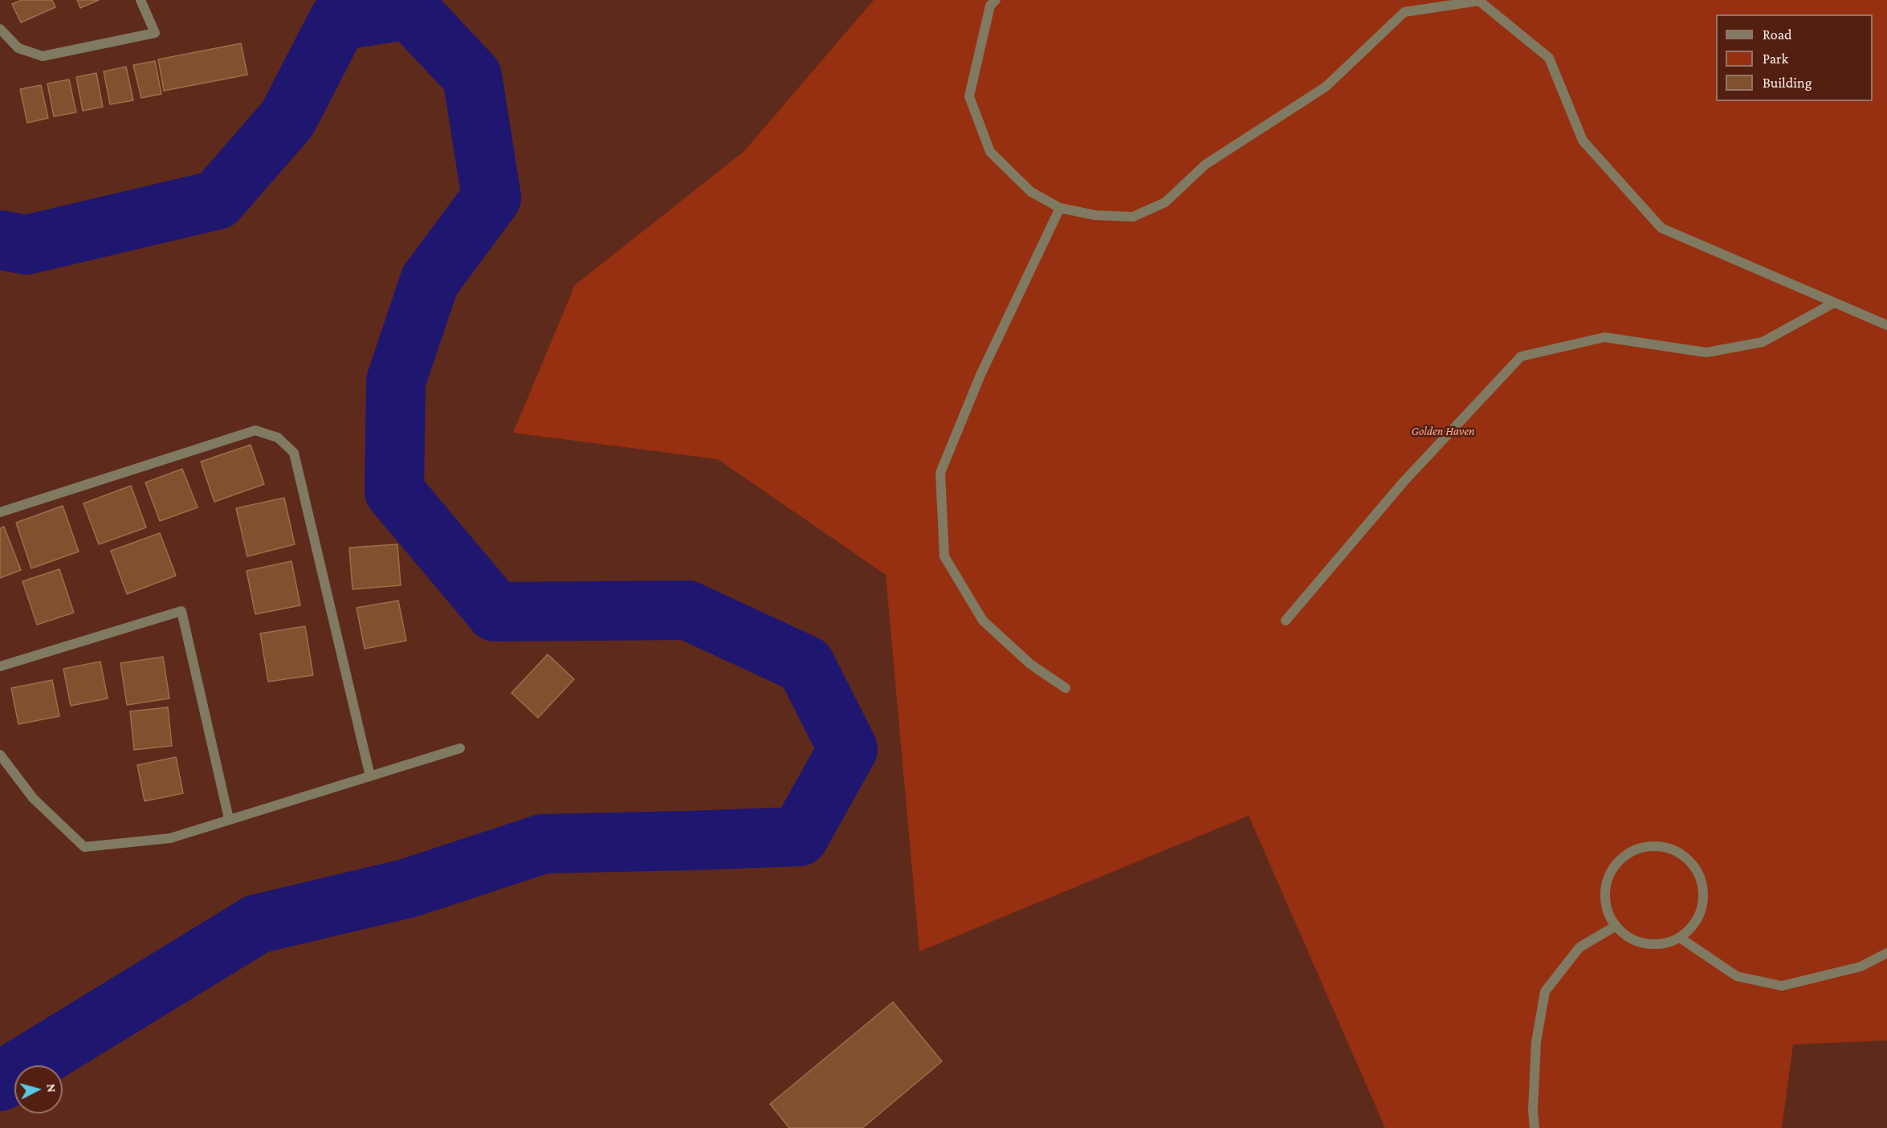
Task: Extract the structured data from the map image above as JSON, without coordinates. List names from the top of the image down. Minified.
{"parks":["Golden Haven"],"legend":["Road","Park","Building"],"north":"right"}
